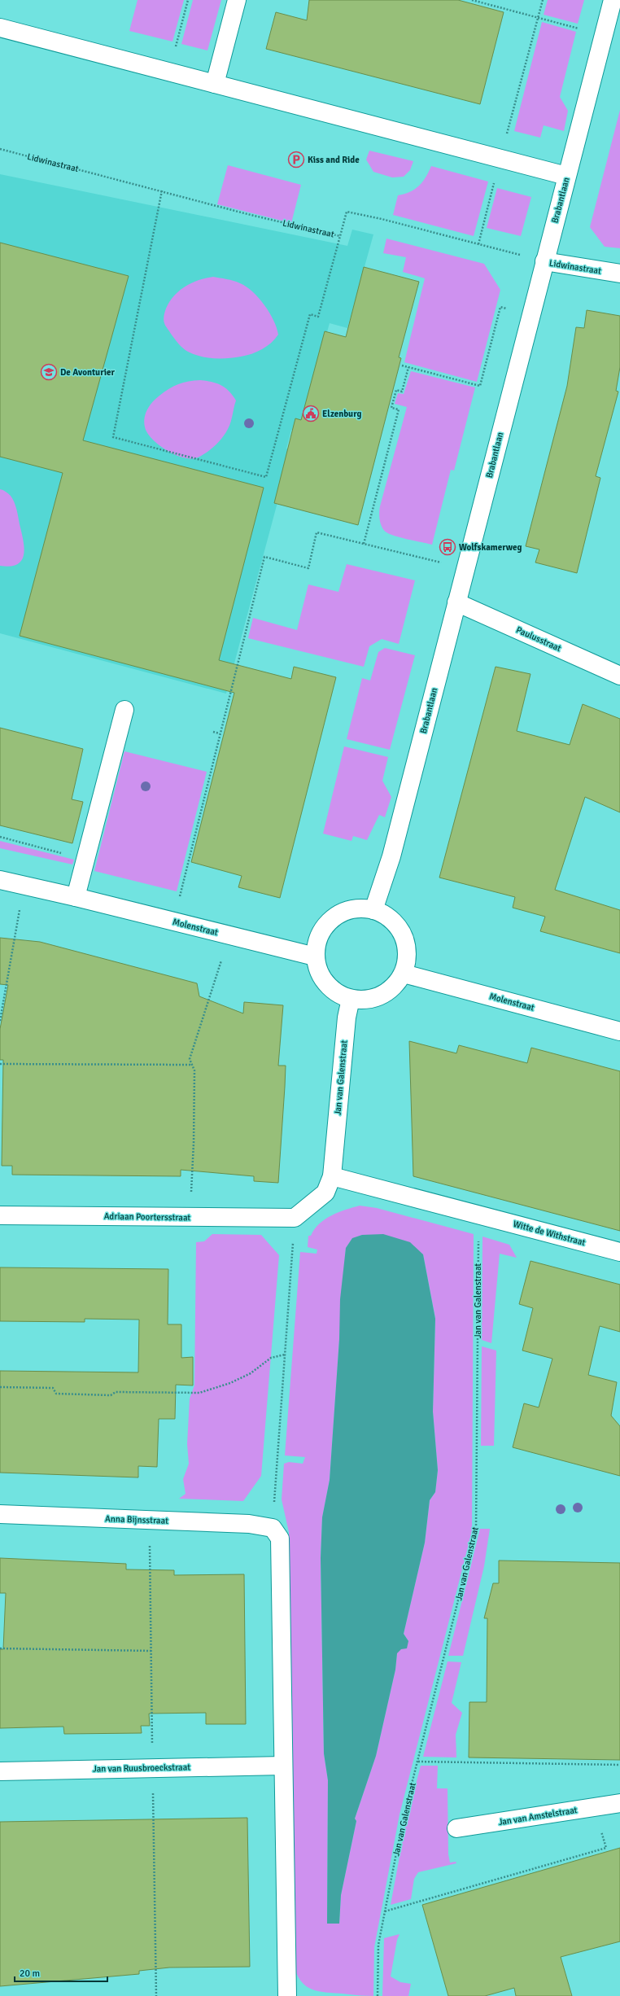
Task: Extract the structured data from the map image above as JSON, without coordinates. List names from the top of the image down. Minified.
{"streets":{"street":["Lidwinastraat","Brabantlaan","Paulusstraat","Molenstraat","Jan van Galenstraat","Adriaan Poortersstraat","Witte de Withstraat","Anna Bijnsstraat","Jan van Ruusbroeckstraat","Jan van Amstelstraat"]},"crossings":[["Lidwinastraat","Brabantlaan"],["Brabantlaan","Paulusstraat"],["Brabantlaan","Molenstraat"],["Brabantlaan","Jan van Galenstraat"],["Molenstraat","Jan van Galenstraat"],["Jan van Galenstraat","Adriaan Poortersstraat"],["Jan van Galenstraat","Witte de Withstraat"]],"places":{"parking":["Kiss and Ride"],"school or university":["De Avonturier"],"public building":["Elzenburg"],"bus stop":["Wolfskamerweg"]},"scale_bar":"20 m"}
